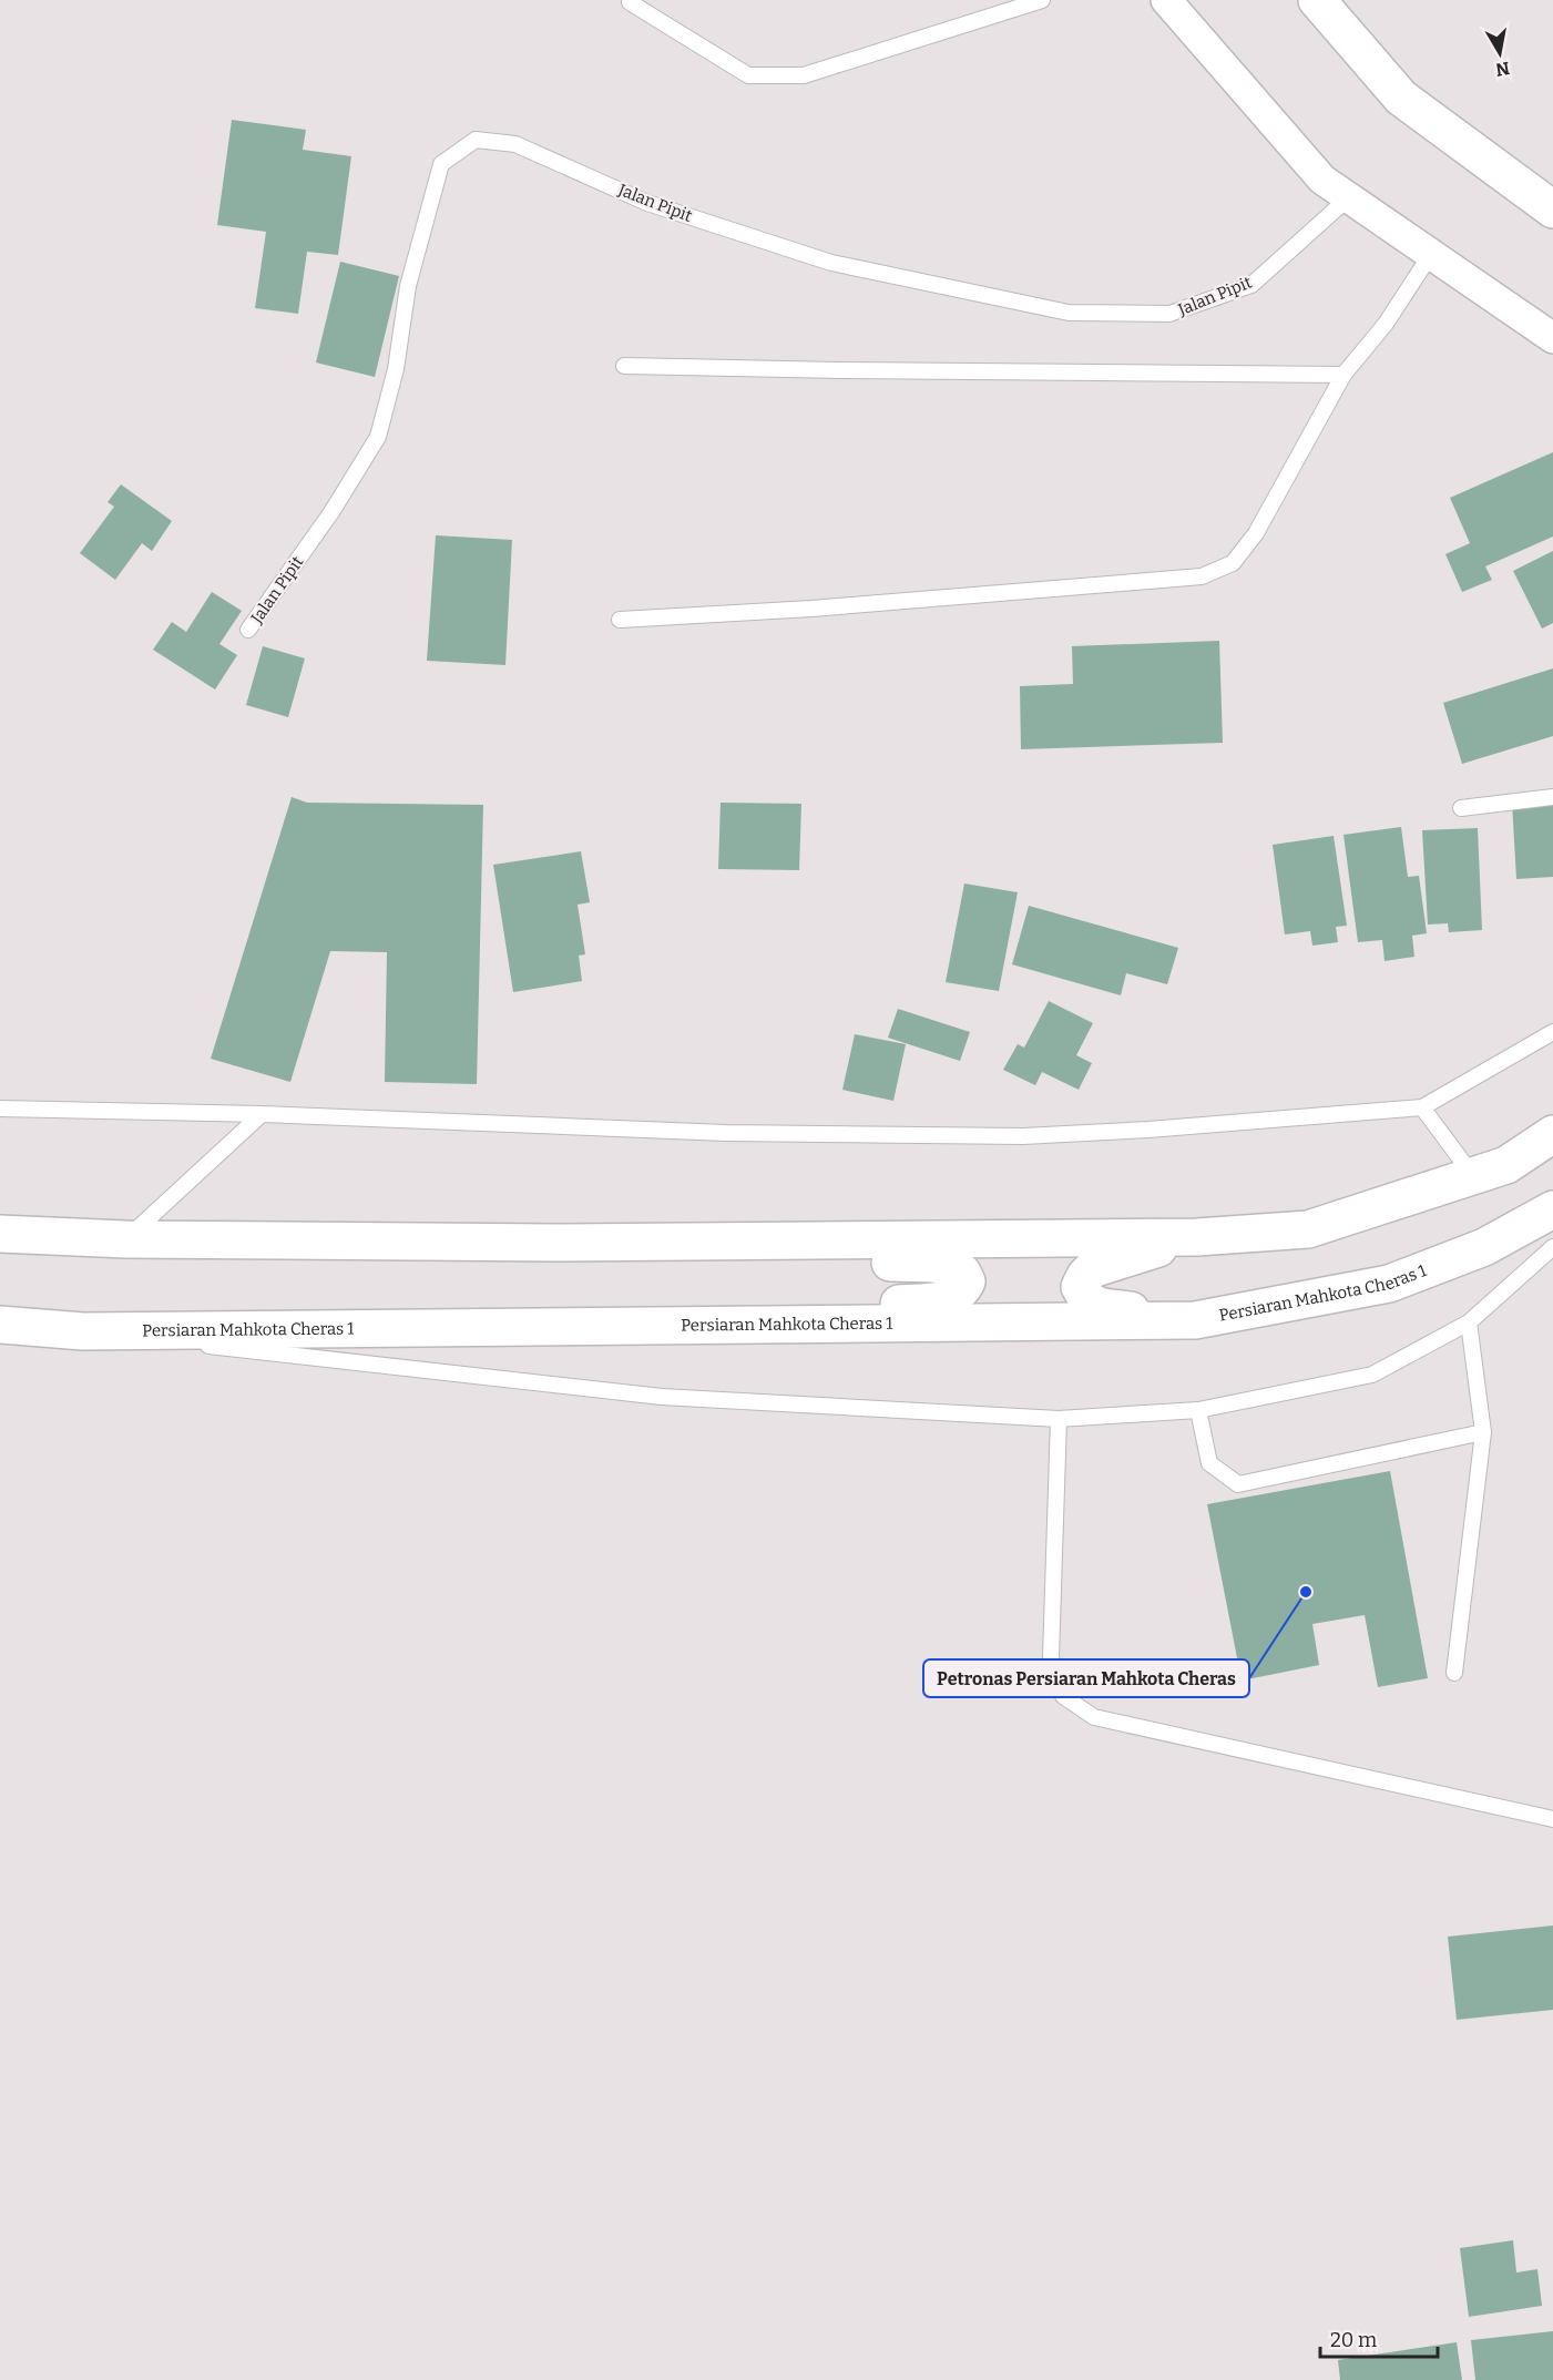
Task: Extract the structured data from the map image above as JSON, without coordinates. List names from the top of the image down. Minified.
{"streets":{"main road":["Persiaran Mahkota Cheras 1"],"lane":["Jalan Pipit"]},"places":["Petronas Persiaran Mahkota Cheras"],"scale_bar":"20 m","north":"bottom"}
